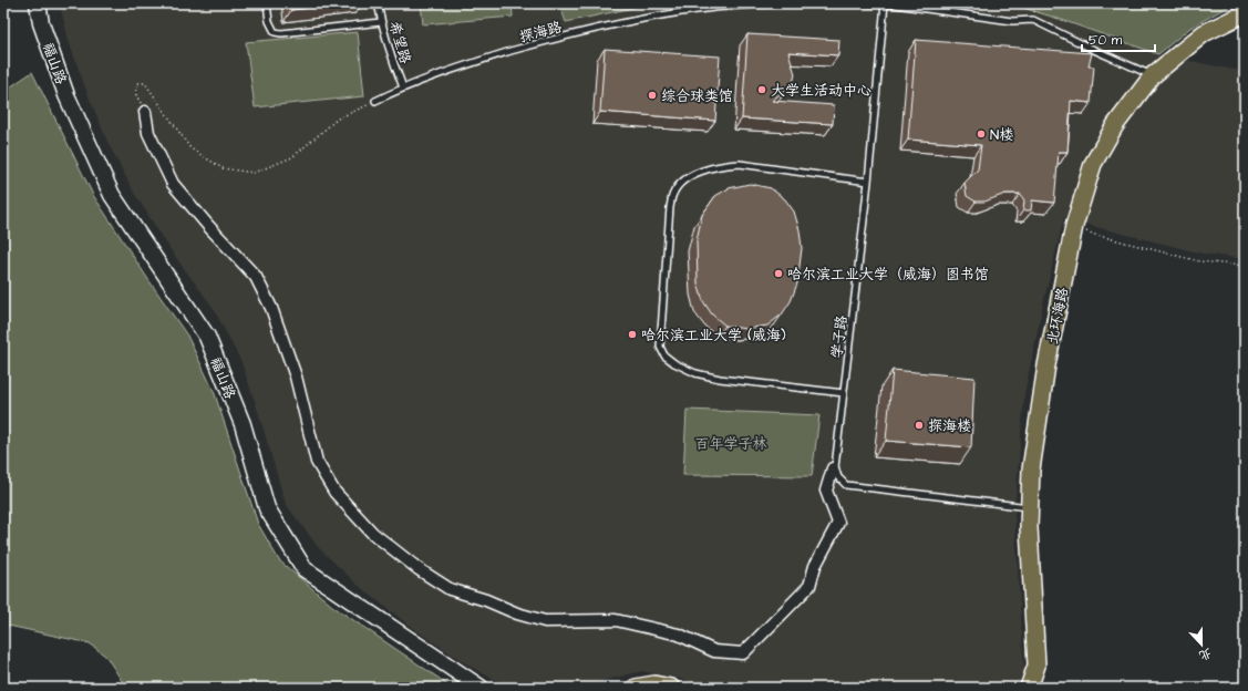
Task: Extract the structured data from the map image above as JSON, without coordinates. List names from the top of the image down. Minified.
{"streets":{"main road":["福山路","北环海路"],"lane":["探海路","希望路","学子路"]},"crossings":[["探海路","希望路"],["北环海路","学子路"]],"parks":["百年学子林"],"places":["大学生活动中心","综合球类馆","N楼","哈尔滨工业大学（威海）图书馆","哈尔滨工业大学 (威海)","探海楼"],"scale_bar":"50 m","north":"bottom"}
